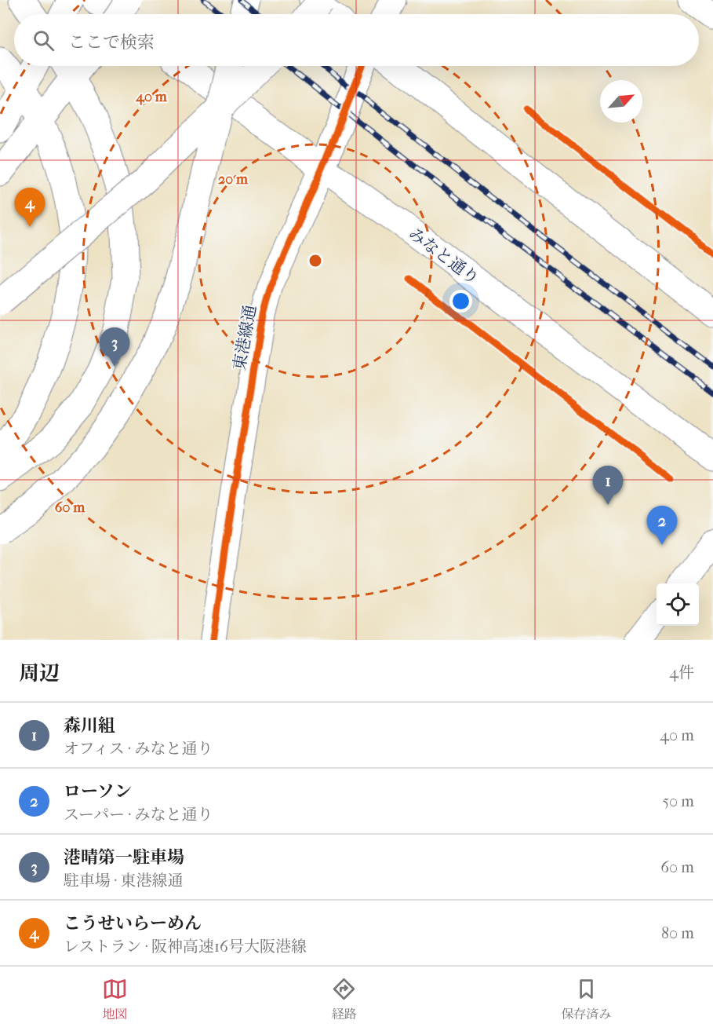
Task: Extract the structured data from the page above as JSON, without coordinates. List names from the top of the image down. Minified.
{"streets":{"main road":["みなと通り","東港線通"]},"crossings":[["みなと通り","東港線通"]],"north":"top right","page":{"search":"ここで検索","pins":["4","3","1","2"],"heading":["周辺","4件"],"list":[{"mark":"1","name":"森川組","note":"オフィス · みなと通り","value":"40 m"},{"mark":"2","name":"ローソン","note":"スーパー · みなと通り","value":"50 m"},{"mark":"3","name":"港晴第一駐車場","note":"駐車場 · 東港線通","value":"60 m"},{"mark":"4","name":"こうせいらーめん","note":"レストラン · 阪神高速16号大阪港線","value":"80 m"}],"nav":["地図","経路","保存済み"]},"rings":["40 m","20 m","60 m"]}
